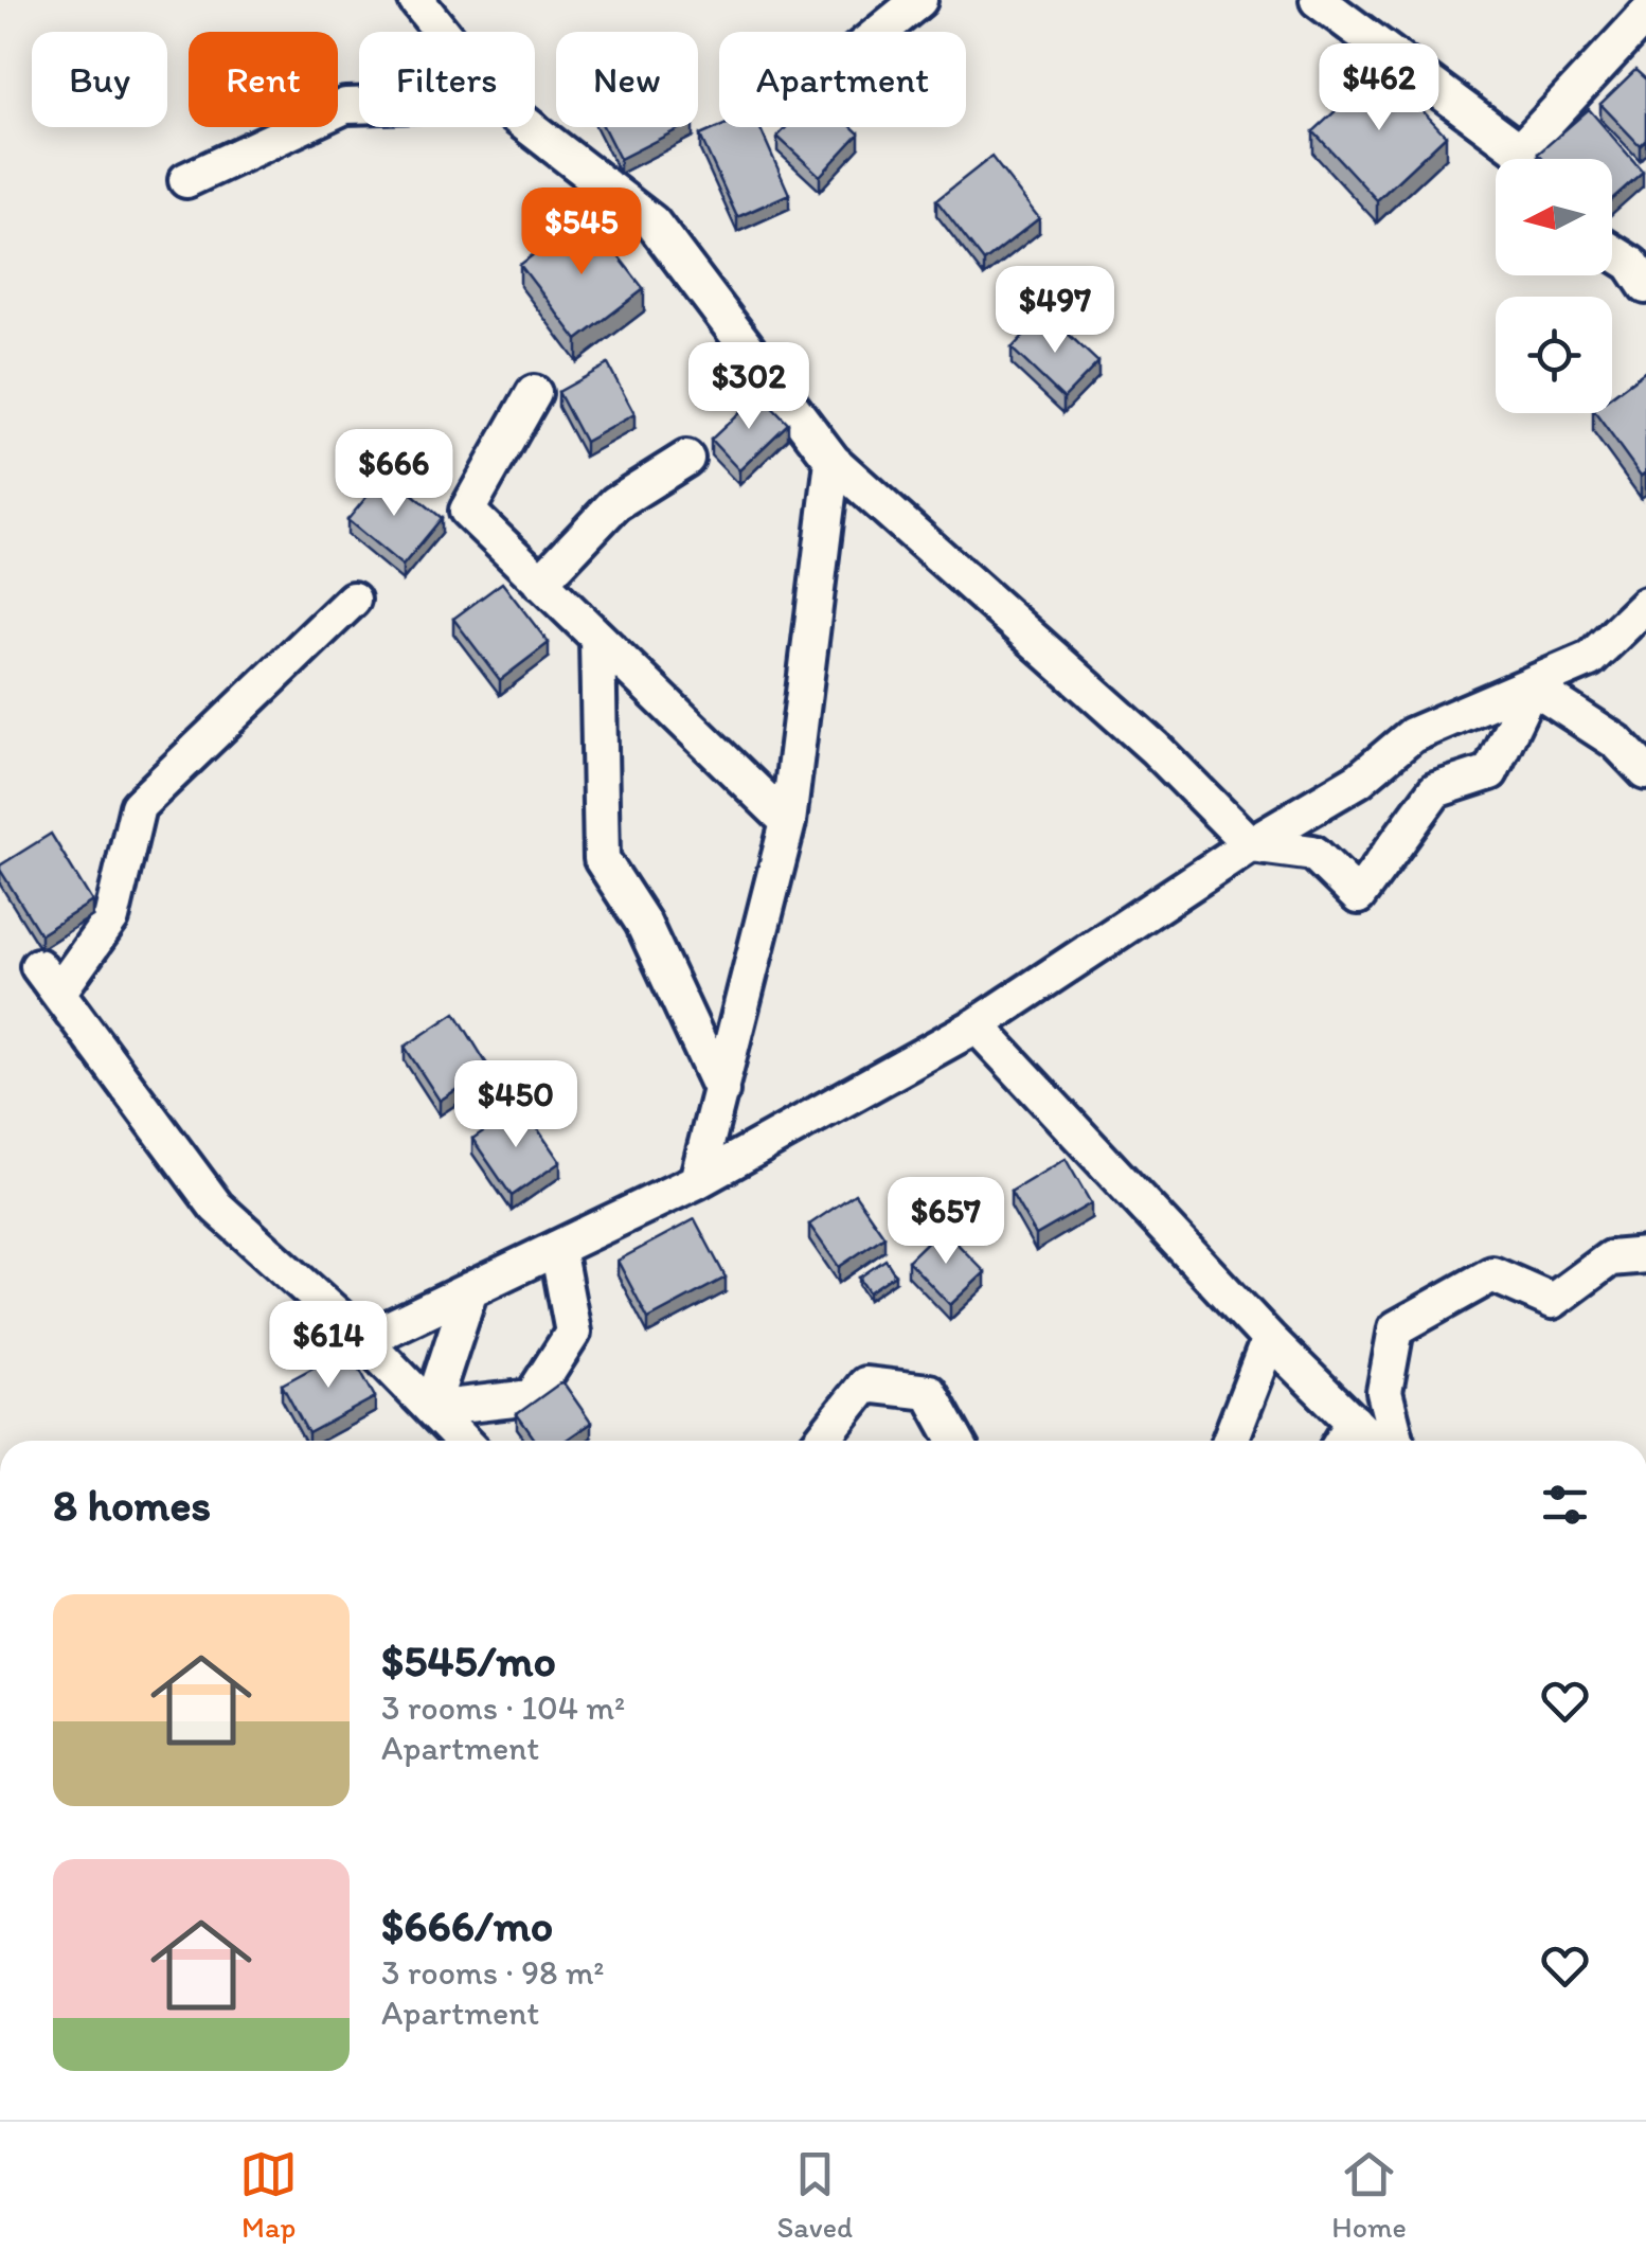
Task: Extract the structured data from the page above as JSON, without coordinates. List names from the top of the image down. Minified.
{"north":"left","page":{"chip":["Buy","Rent","Filters","New","Apartment"],"price":["$462","$545","$497","$302","$666","$450","$657","$614"],"heading":"8 homes","list":[{"name":"$545/mo","note":"3 rooms · 104 m² · Apartment"},{"name":"$666/mo","note":"3 rooms · 98 m² · Apartment"}],"tabs":["Map","Saved","Home"]}}
